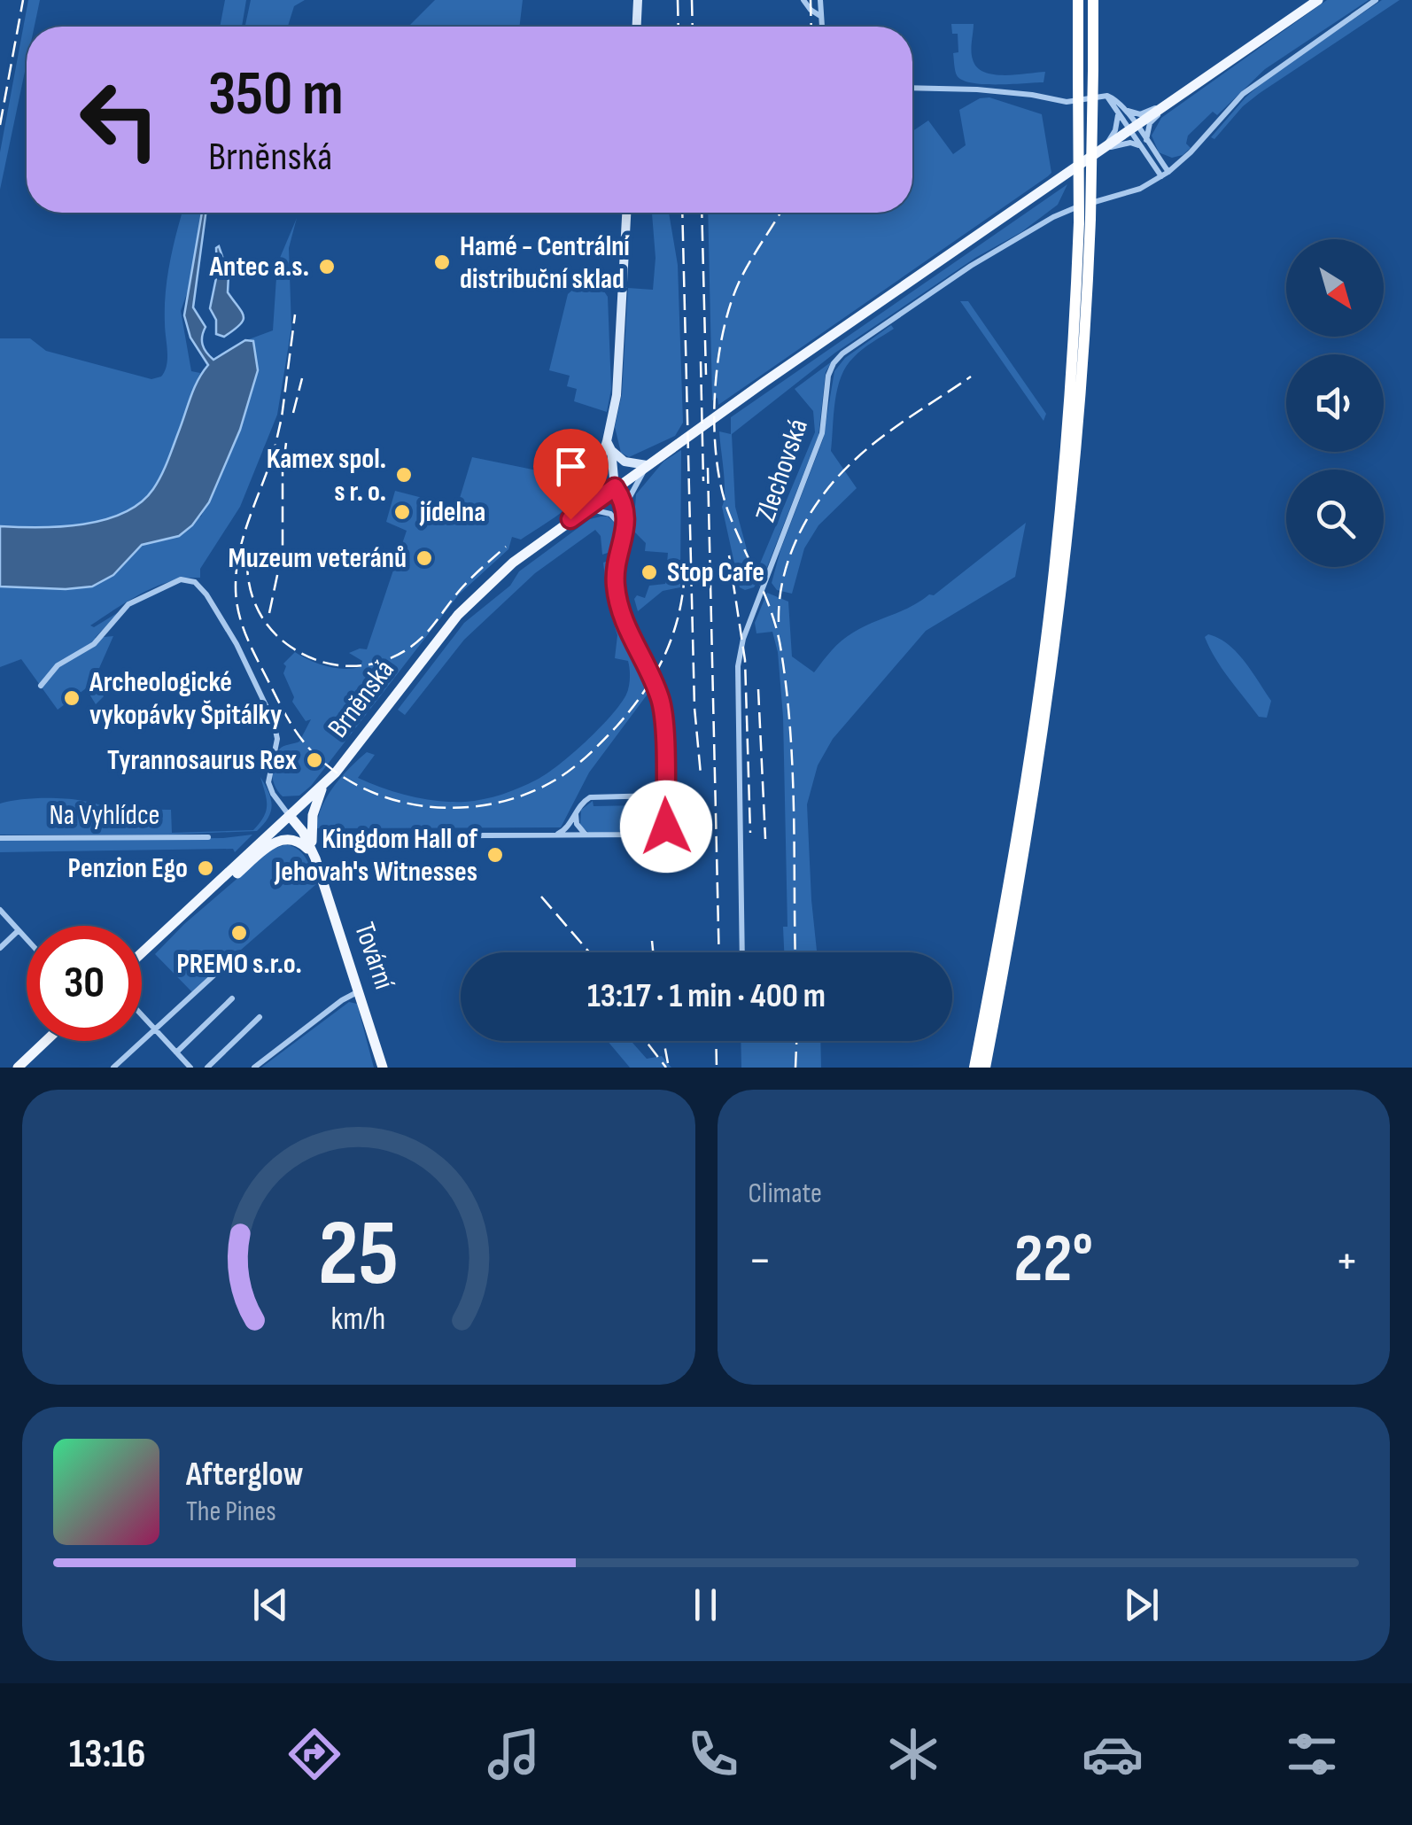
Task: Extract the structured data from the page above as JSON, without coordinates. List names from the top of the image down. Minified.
{"streets":{"main road":["Brněnská","Tovární"],"street":["Zlechovská","Na Vyhlídce"]},"crossings":[["Brněnská","Tovární"]],"places":["Hamé - Centrální distribuční sklad","Antec a.s.","Kamex spol. s r. o.","jídelna","Muzeum veteránů","Stop Cafe","Archeologické vykopávky Špitálky","Tyrannosaurus Rex","Kingdom Hall of Jehovah's Witnesses","Penzion Ego","PREMO s.r.o."],"north":"bottom right","page":{"turn":["350 m","Brněnská"],"limit":"30","trip":"13:17 · 1 min · 400 m","tile":"Climate","heat":["−","22°","+"],"song":["Afterglow","The Pines"],"tabs":"13:16","gauge":["25","km/h"]}}
